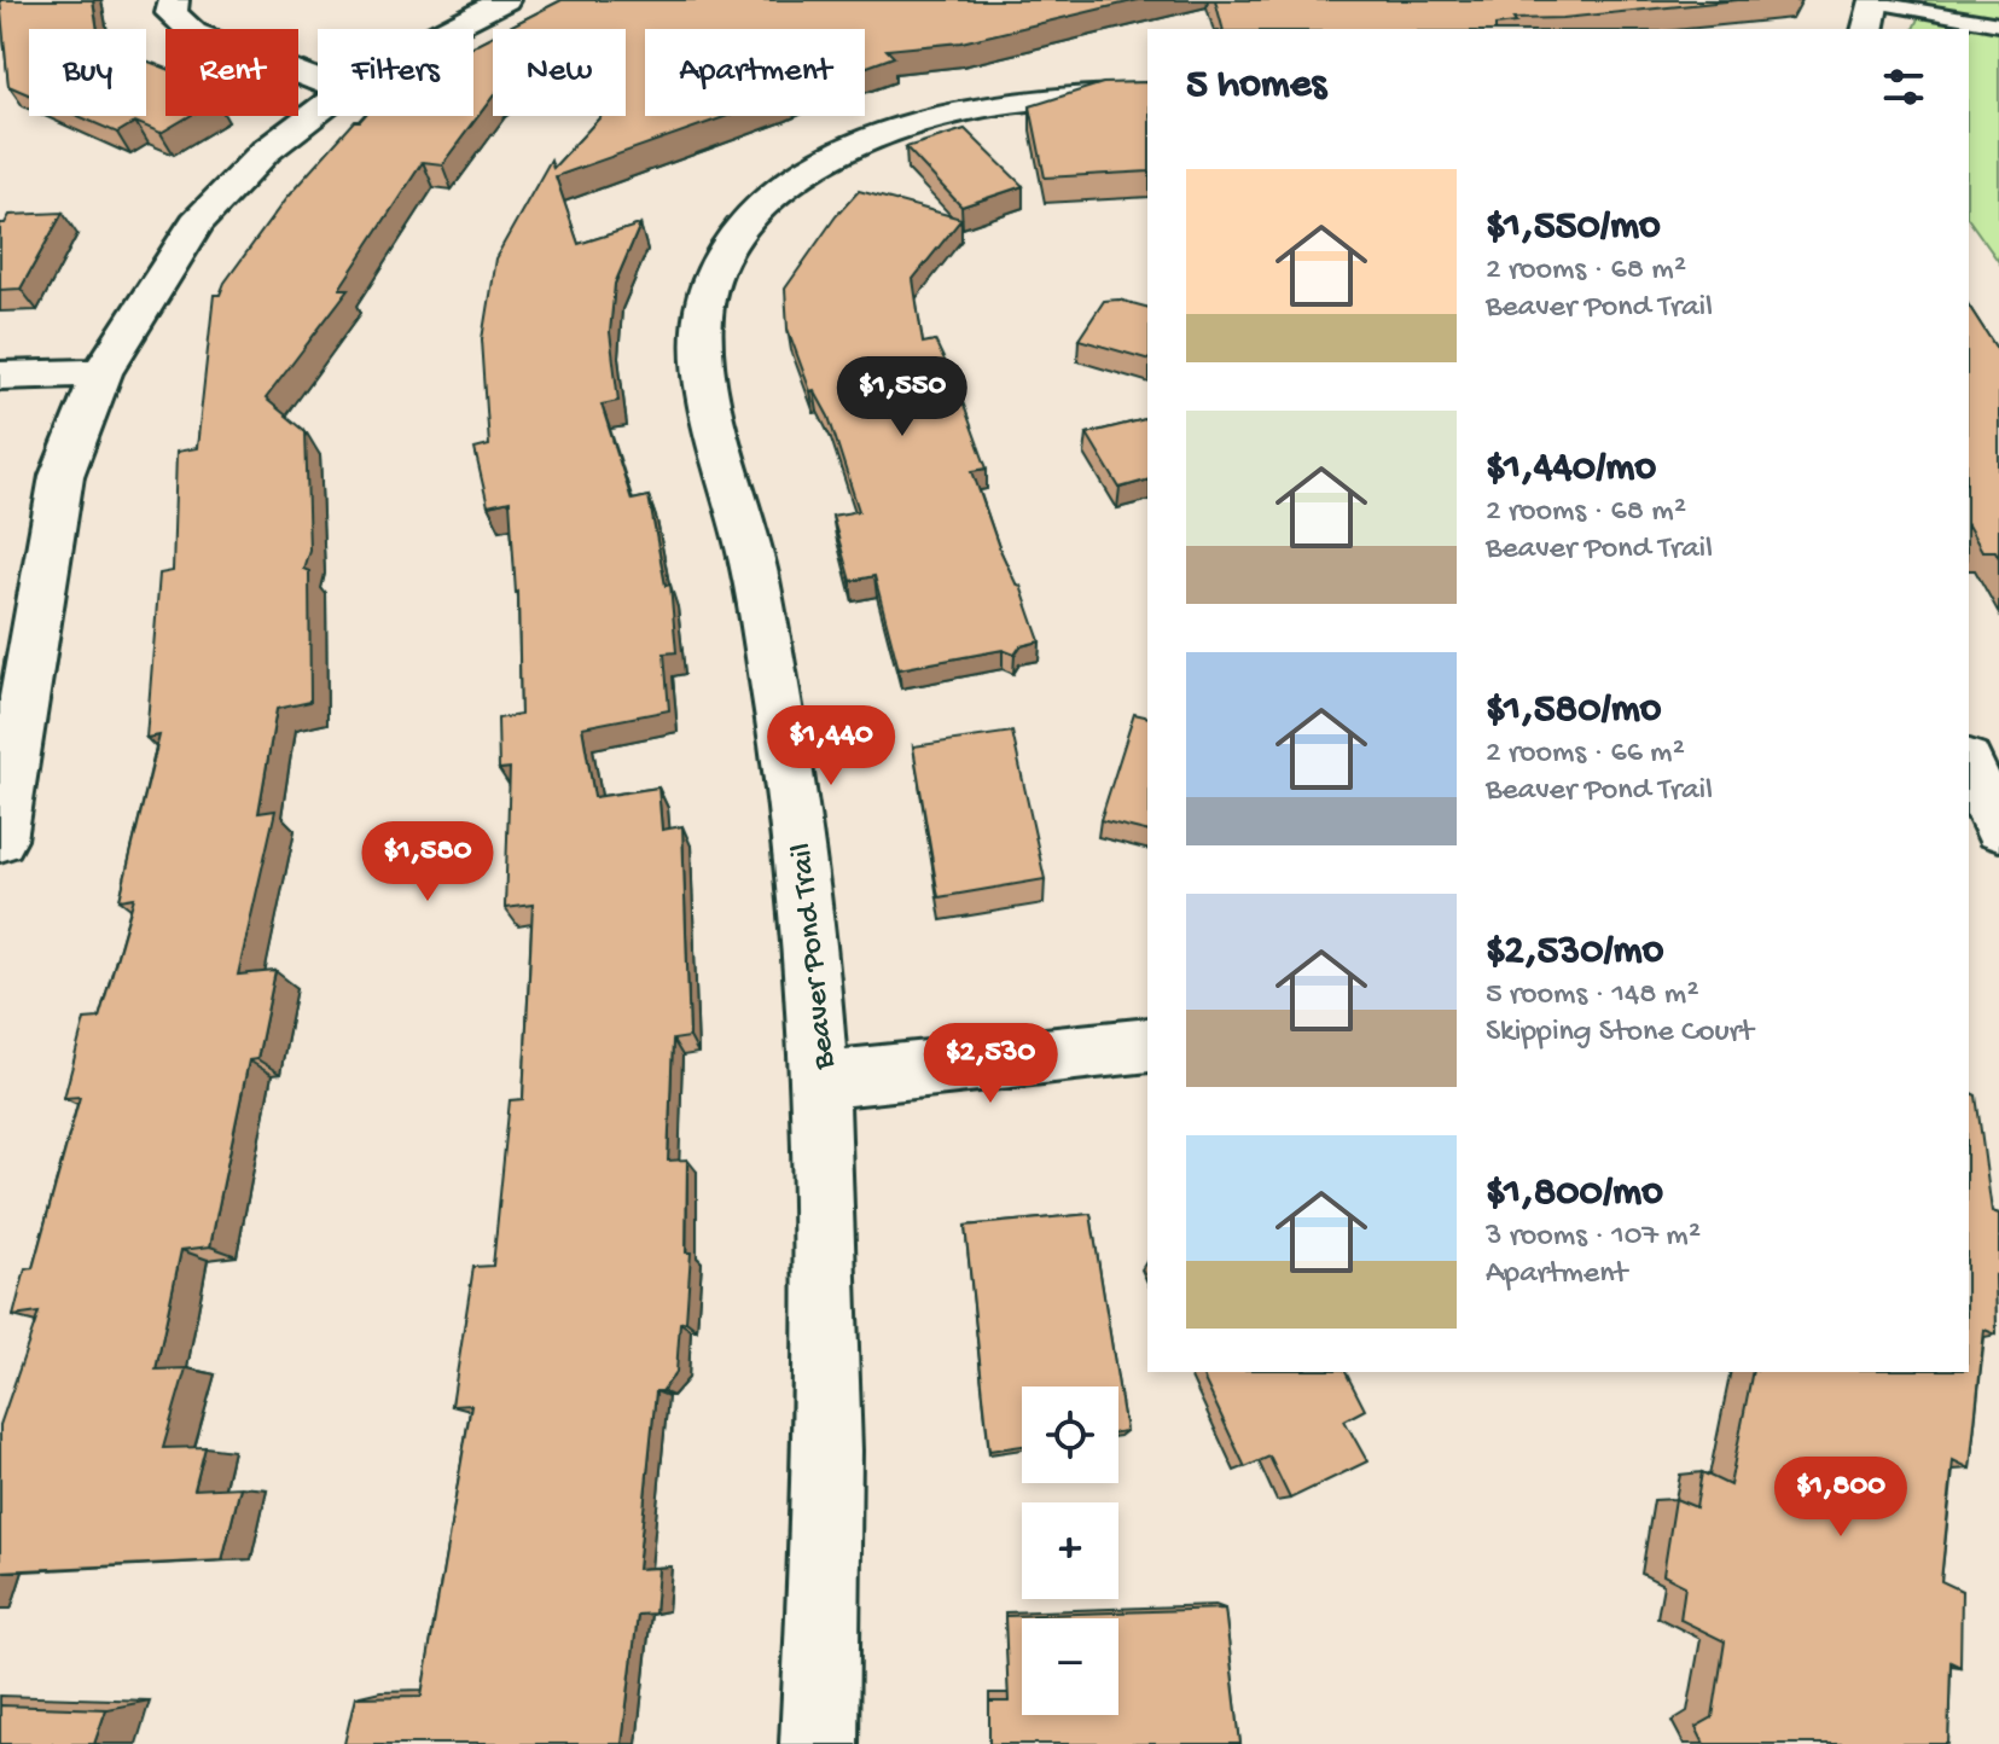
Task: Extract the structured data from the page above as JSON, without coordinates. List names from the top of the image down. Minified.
{"streets":{"street":["Beaver Pond Trail"]},"page":{"chip":["Buy","Rent","Filters","New","Apartment"],"heading":"5 homes","list":[{"name":"$1,550/mo","note":"2 rooms · 68 m² · Beaver Pond Trail"},{"name":"$1,440/mo","note":"2 rooms · 68 m² · Beaver Pond Trail"},{"name":"$1,580/mo","note":"2 rooms · 66 m² · Beaver Pond Trail"},{"name":"$2,530/mo","note":"5 rooms · 148 m² · Skipping Stone Court"},{"name":"$1,800/mo","note":"3 rooms · 107 m² · Apartment"}],"price":["$1,550","$1,440","$1,580","$2,530","$1,800"],"map_buttons":["+","−"]}}
